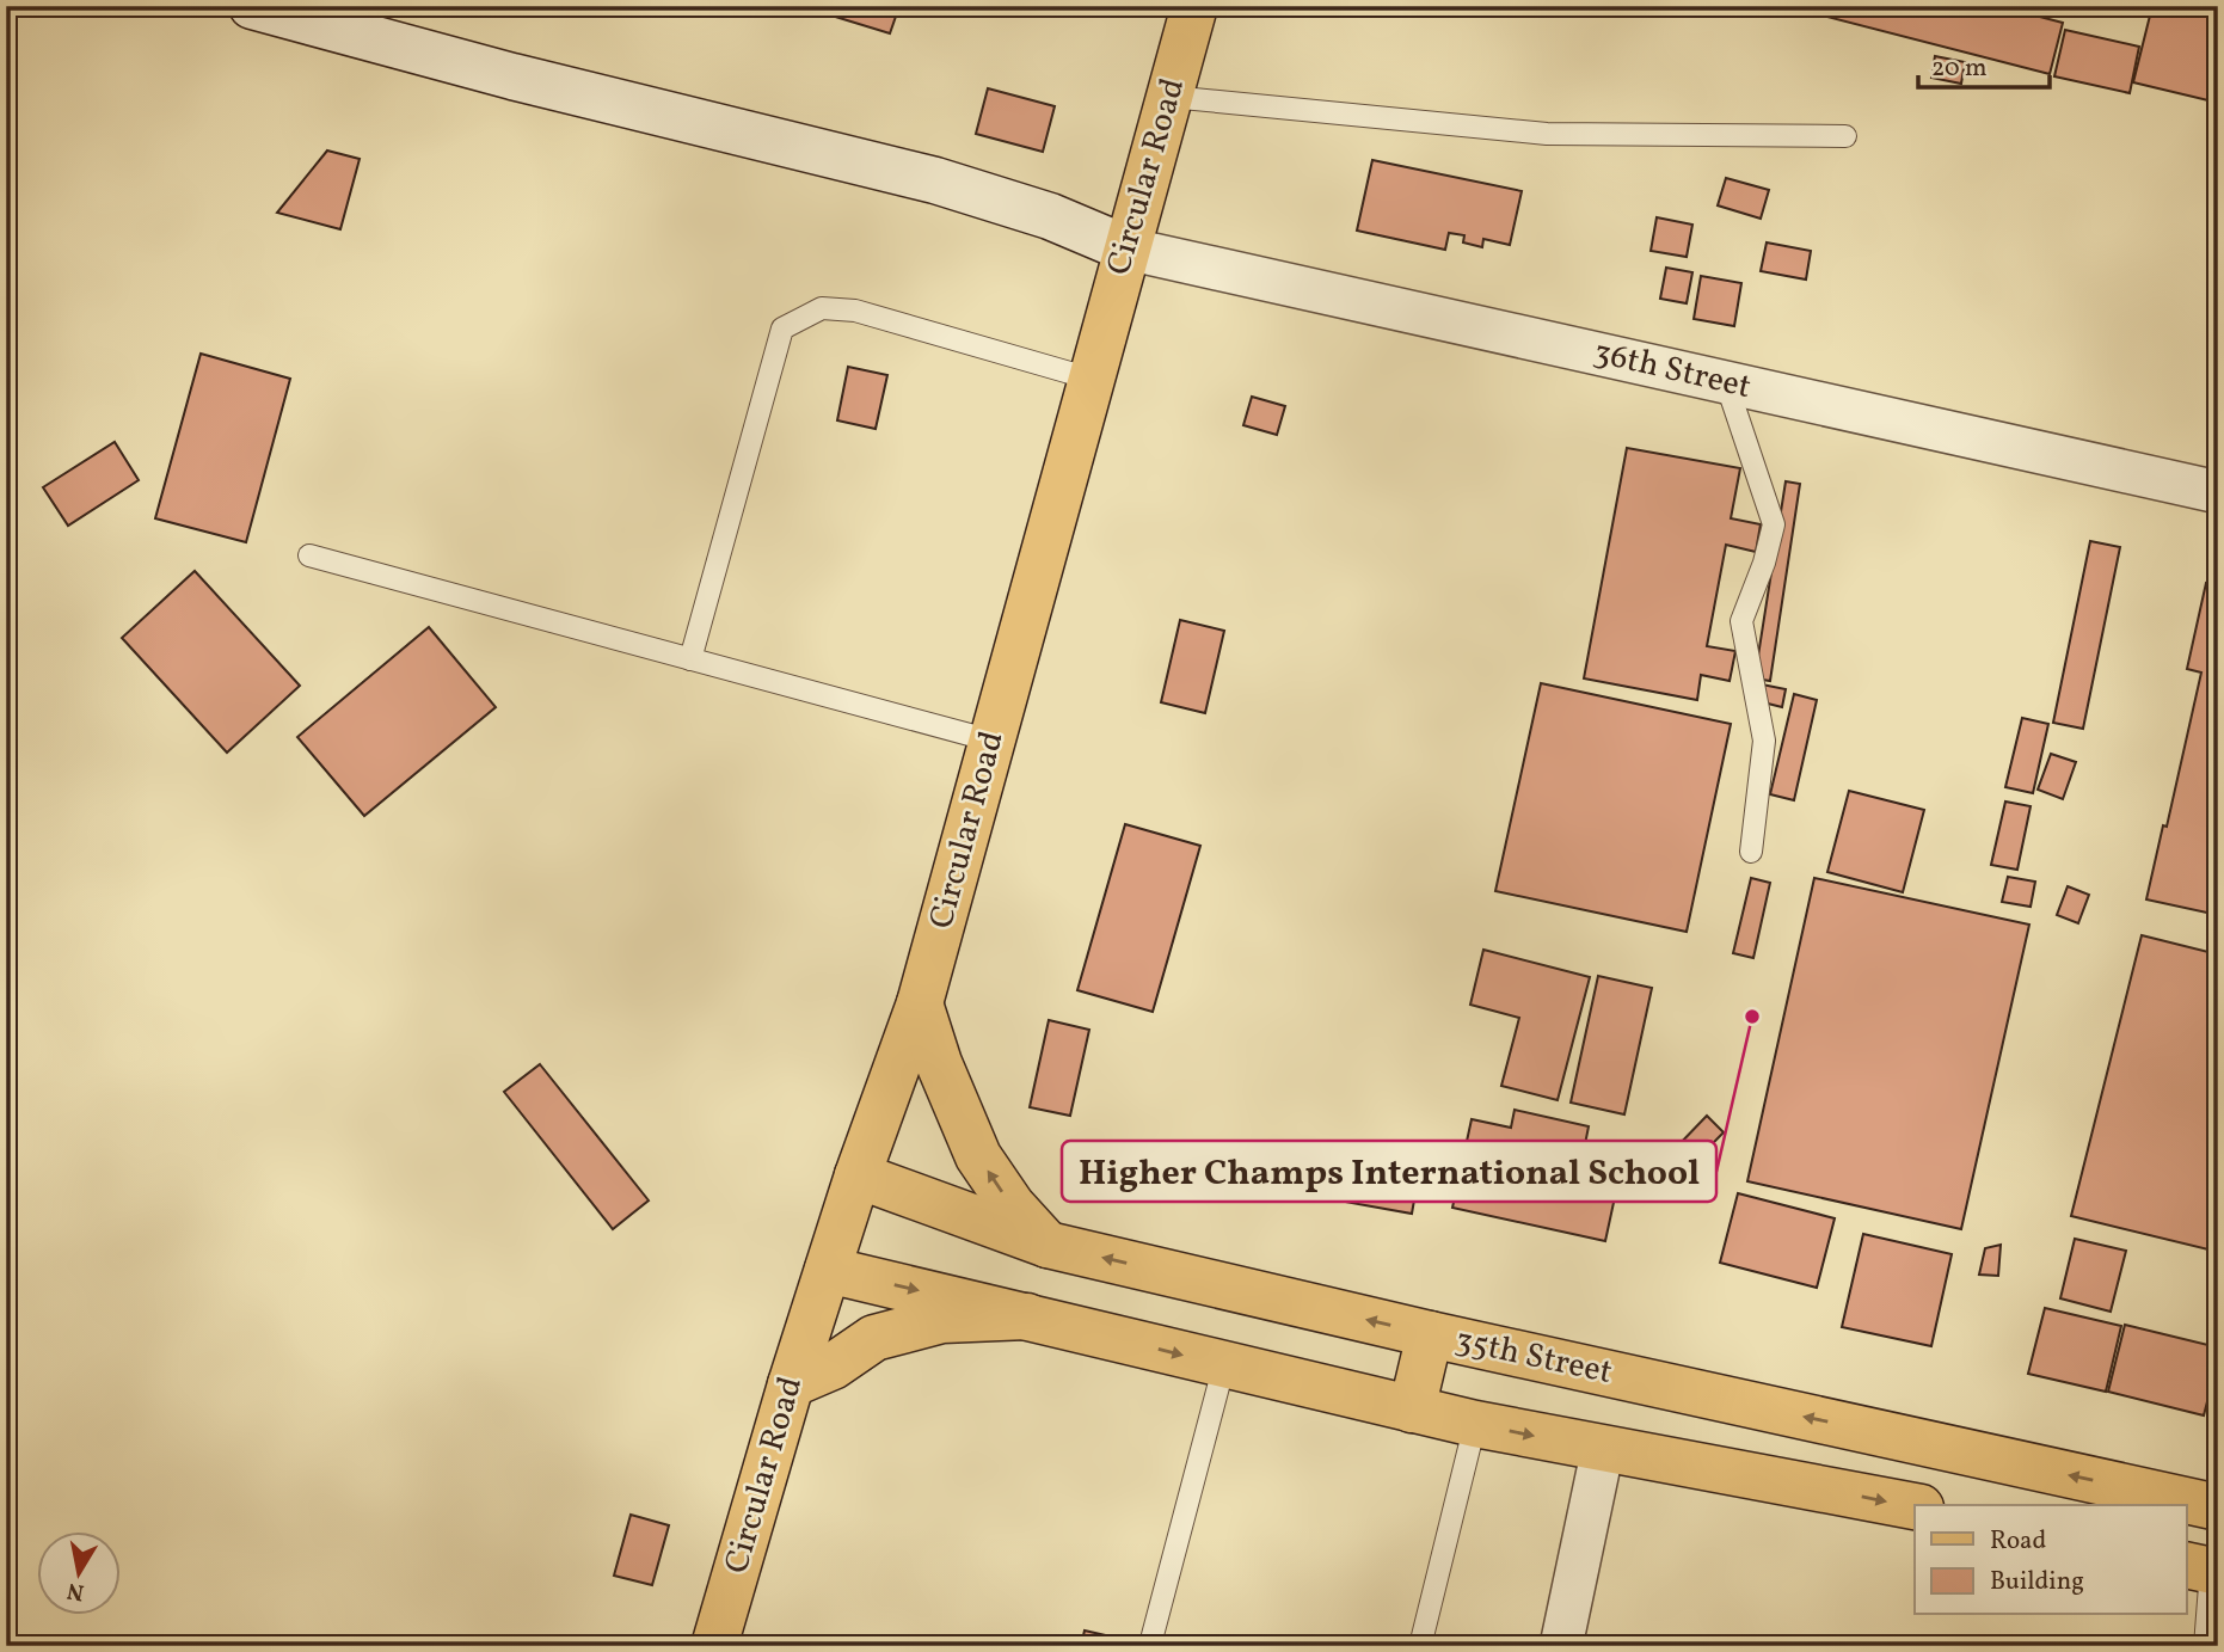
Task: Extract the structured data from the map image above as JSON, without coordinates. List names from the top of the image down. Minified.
{"streets":{"main road":["Circular Road","35th Street"],"street":["36th Street"]},"crossings":[["Circular Road","36th Street"],["Circular Road","35th Street"]],"places":["Higher Champs International School"],"legend":["Road","Building"],"scale_bar":"20 m","north":"bottom"}
